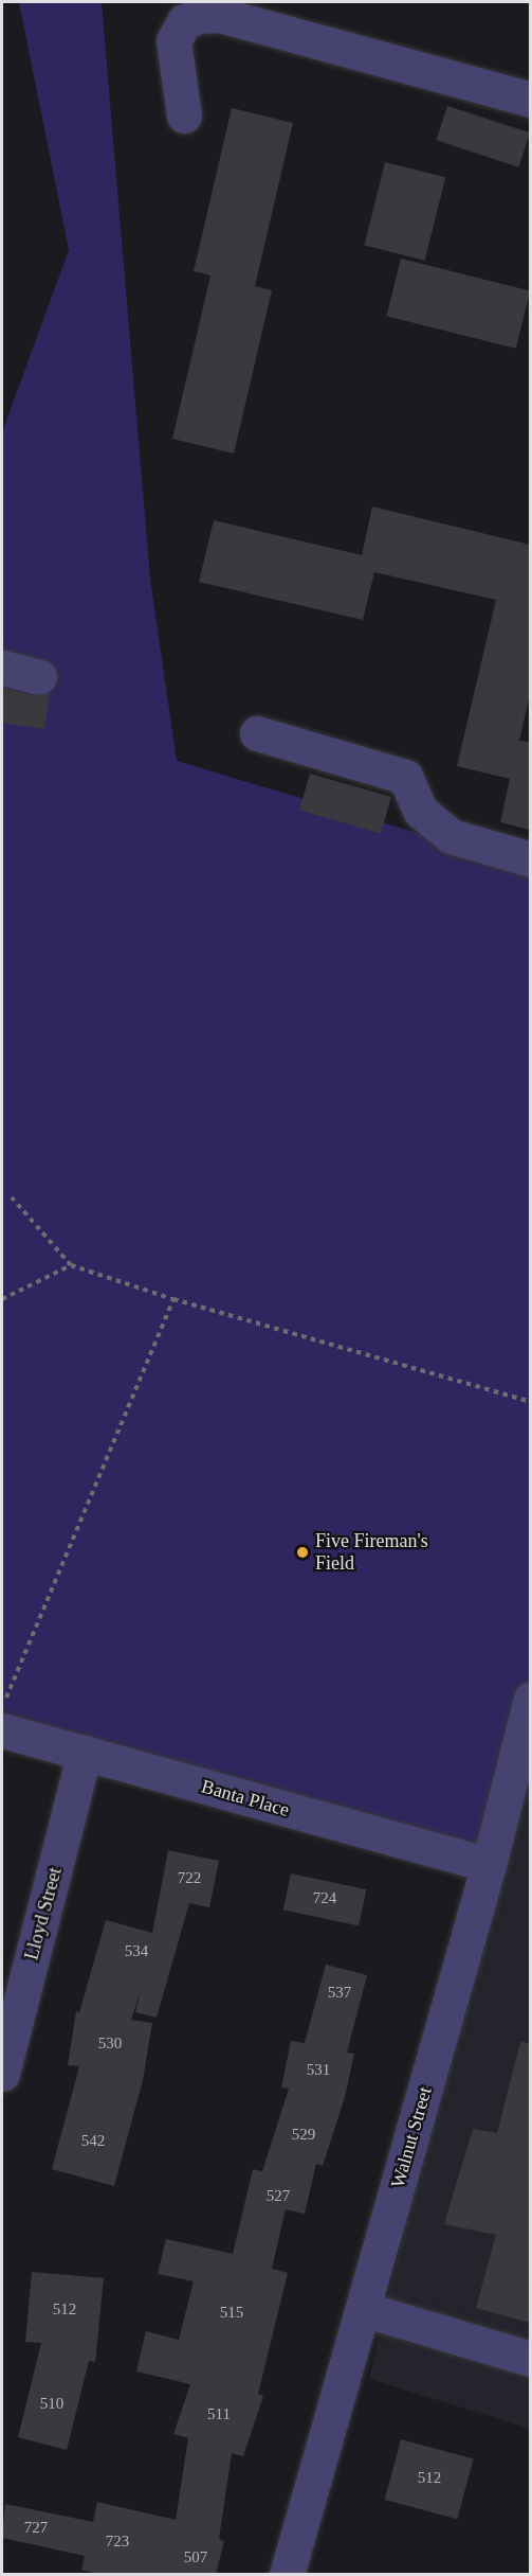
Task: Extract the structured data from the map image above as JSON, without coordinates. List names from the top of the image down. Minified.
{"streets":{"street":["Banta Place","Lloyd Street","Walnut Street"]},"crossings":[["Banta Place","Lloyd Street"],["Banta Place","Walnut Street"]],"places":["Five Fireman's Field"],"house_numbers":["722","724","534","537","530","531","529","542","527","512","515","510","511","512","727","723","507"]}
